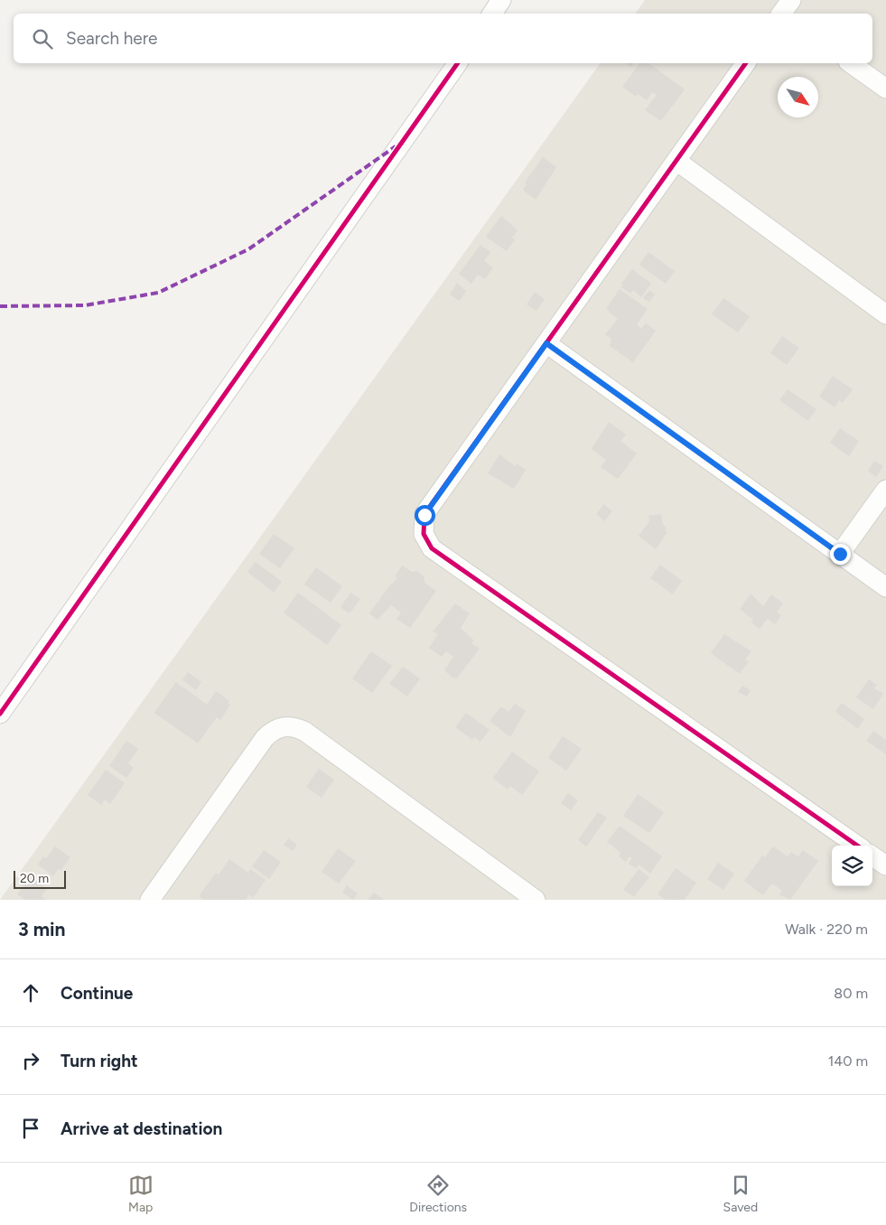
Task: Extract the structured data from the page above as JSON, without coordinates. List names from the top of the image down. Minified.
{"scale_bar":"20 m","north":"bottom right","page":{"search":"Search here","scale":"20 m","heading":["3 min","Walk · 220 m"],"list":[["Continue","80 m"],["Turn right","140 m"],"Arrive at destination"],"nav":["Map","Directions","Saved"]}}
